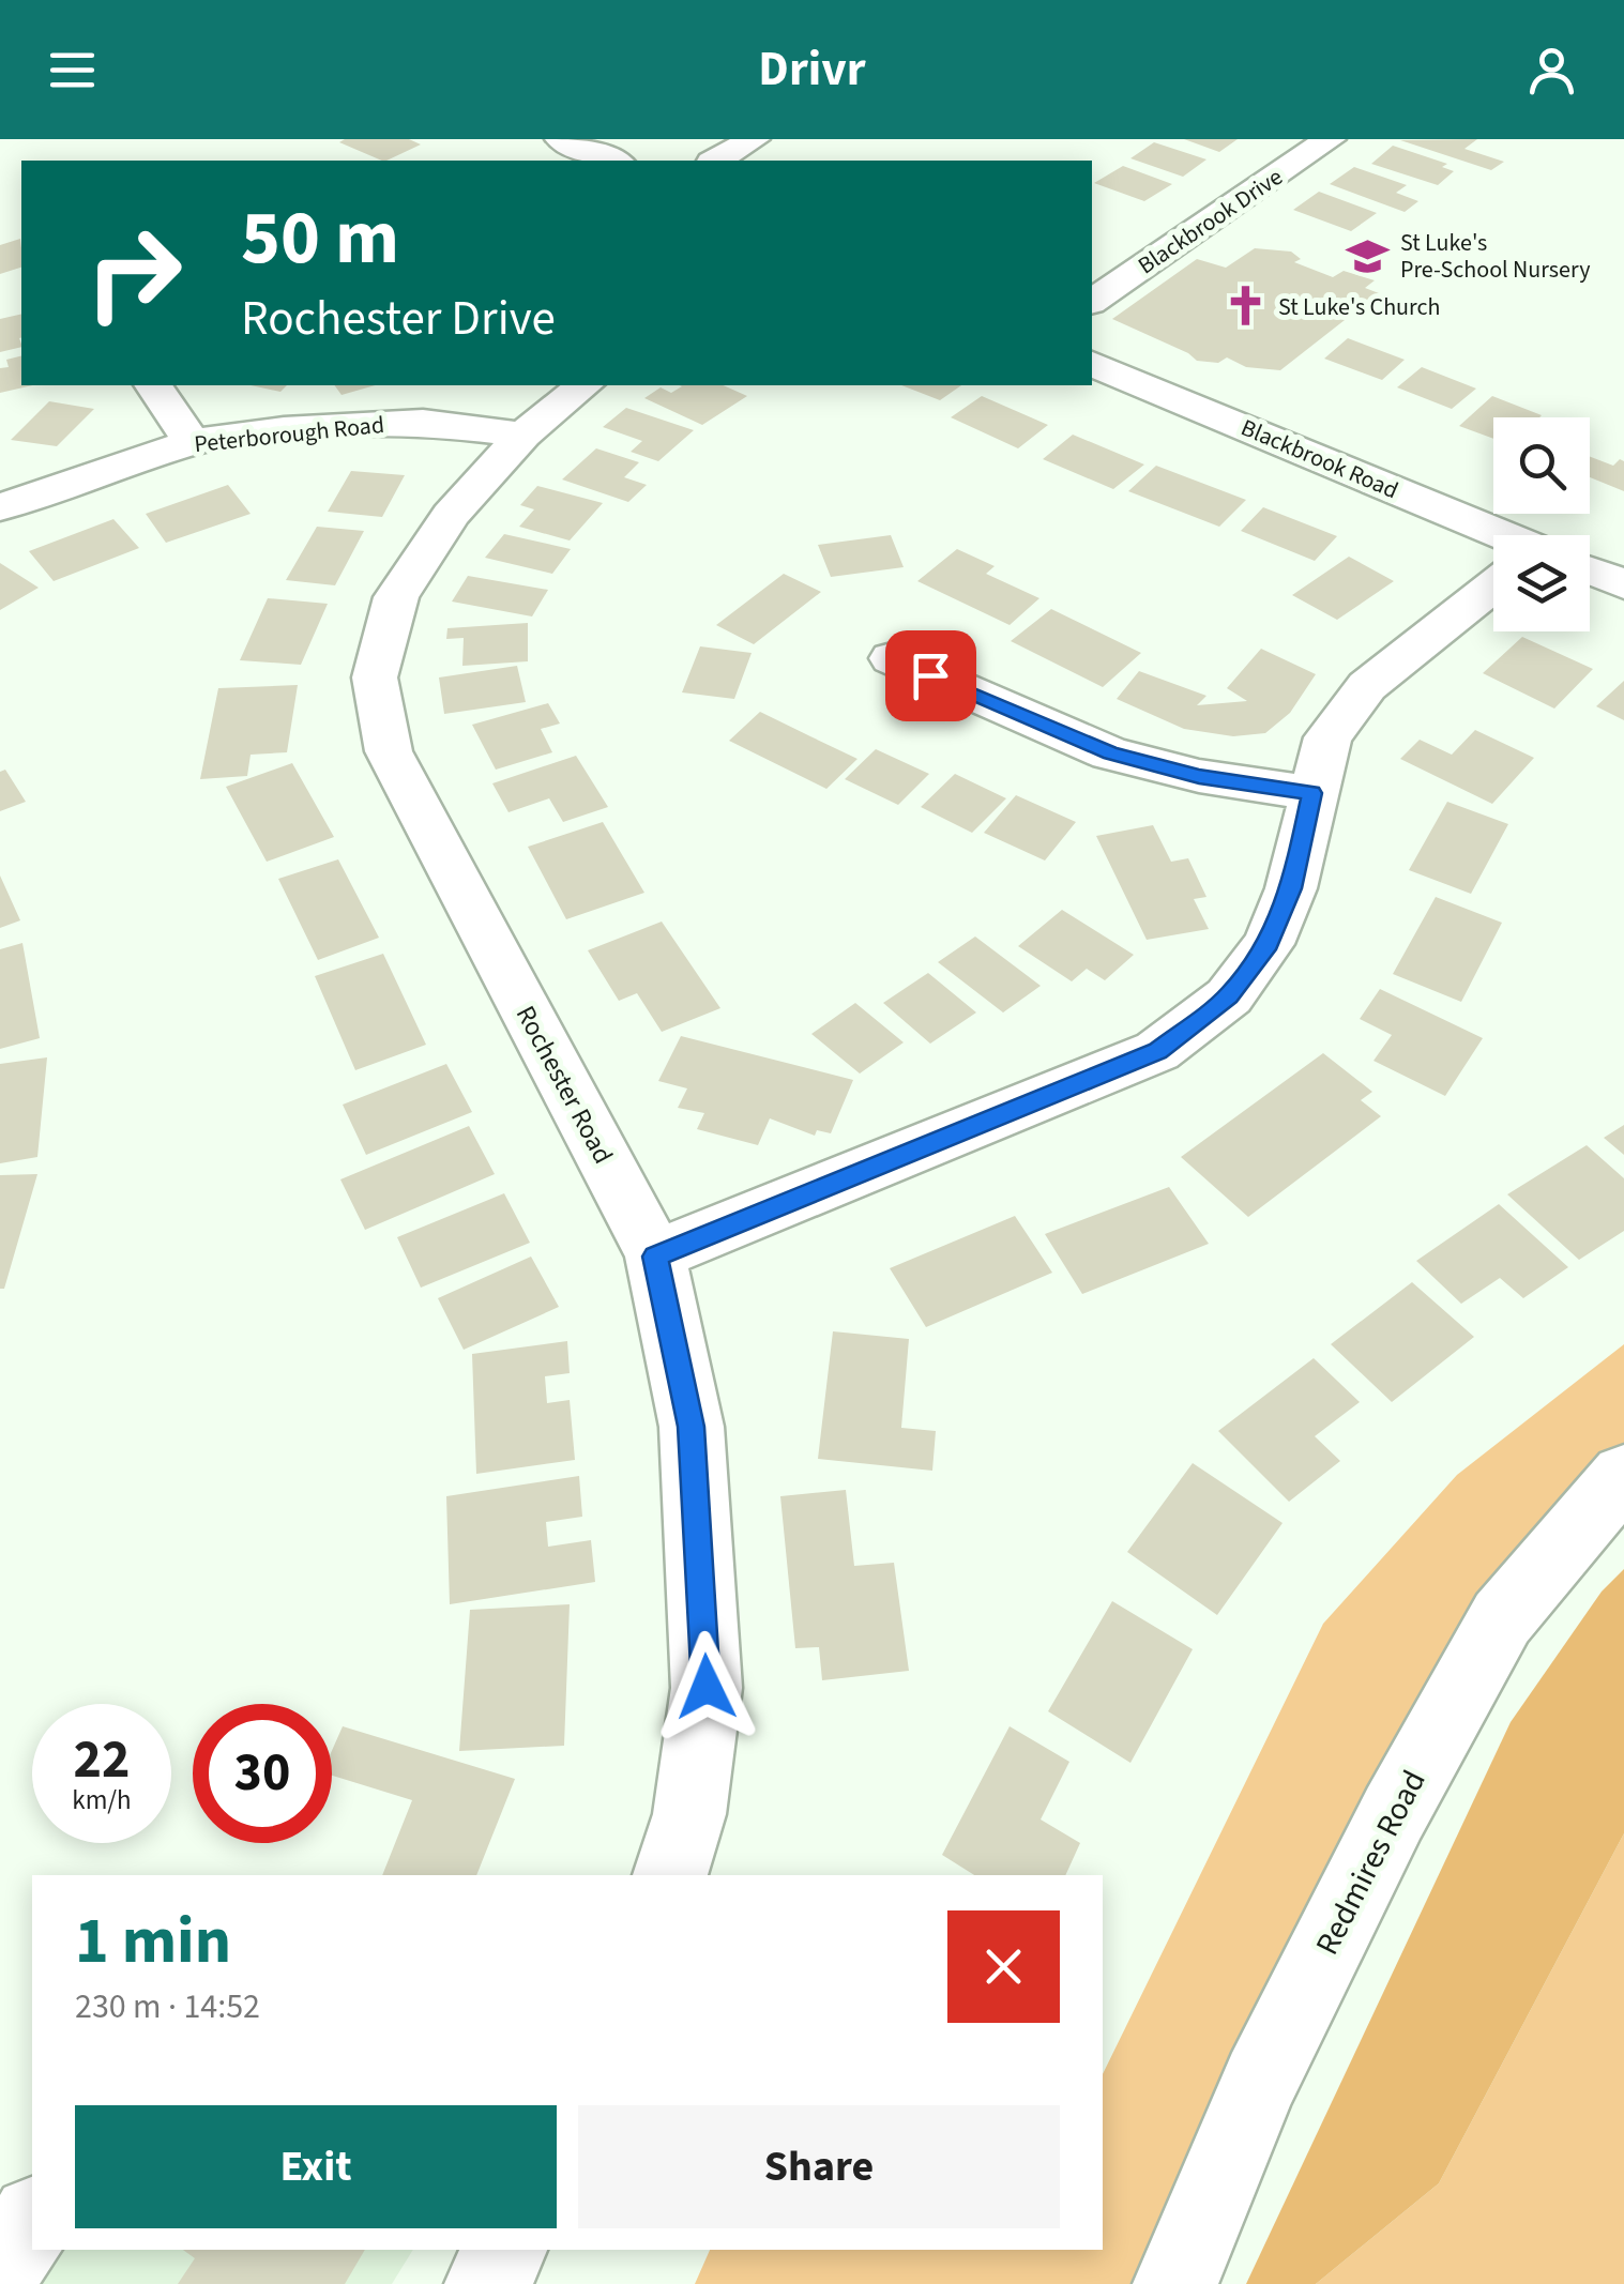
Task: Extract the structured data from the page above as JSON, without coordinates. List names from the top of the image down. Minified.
{"streets":{"street":["Blackbrook Drive","Peterborough Road","Blackbrook Road","Rochester Road","Redmires Road"]},"crossings":[["Peterborough Road","Rochester Road"]],"places":{"school or university":["St Luke's Pre-School Nursery"],"church":["St Luke's Church"]},"page":{"header":"Drivr","turn":["50 m","Rochester Drive"],"speed":"22 km/h","limit":"30","heading":["1 min","230 m · 14:52"],"buttons":["Exit","Share"]}}
